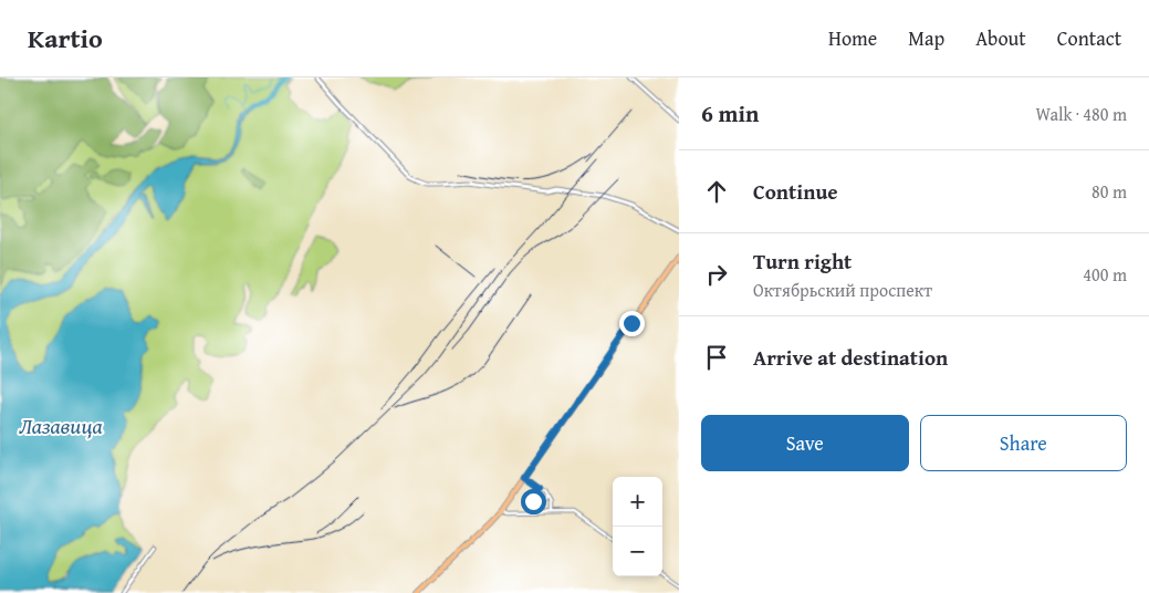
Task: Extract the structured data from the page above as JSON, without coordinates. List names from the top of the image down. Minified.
{"water":["Лазавица"],"page":{"header":"Kartio","nav":["Home","Map","About","Contact"],"heading":["6 min","Walk · 480 m"],"list":[["Continue","80 m"],["Turn right","Октябрьский проспект","400 m"],"Arrive at destination"],"buttons":["Save","Share"],"map_buttons":["+","−"]}}
